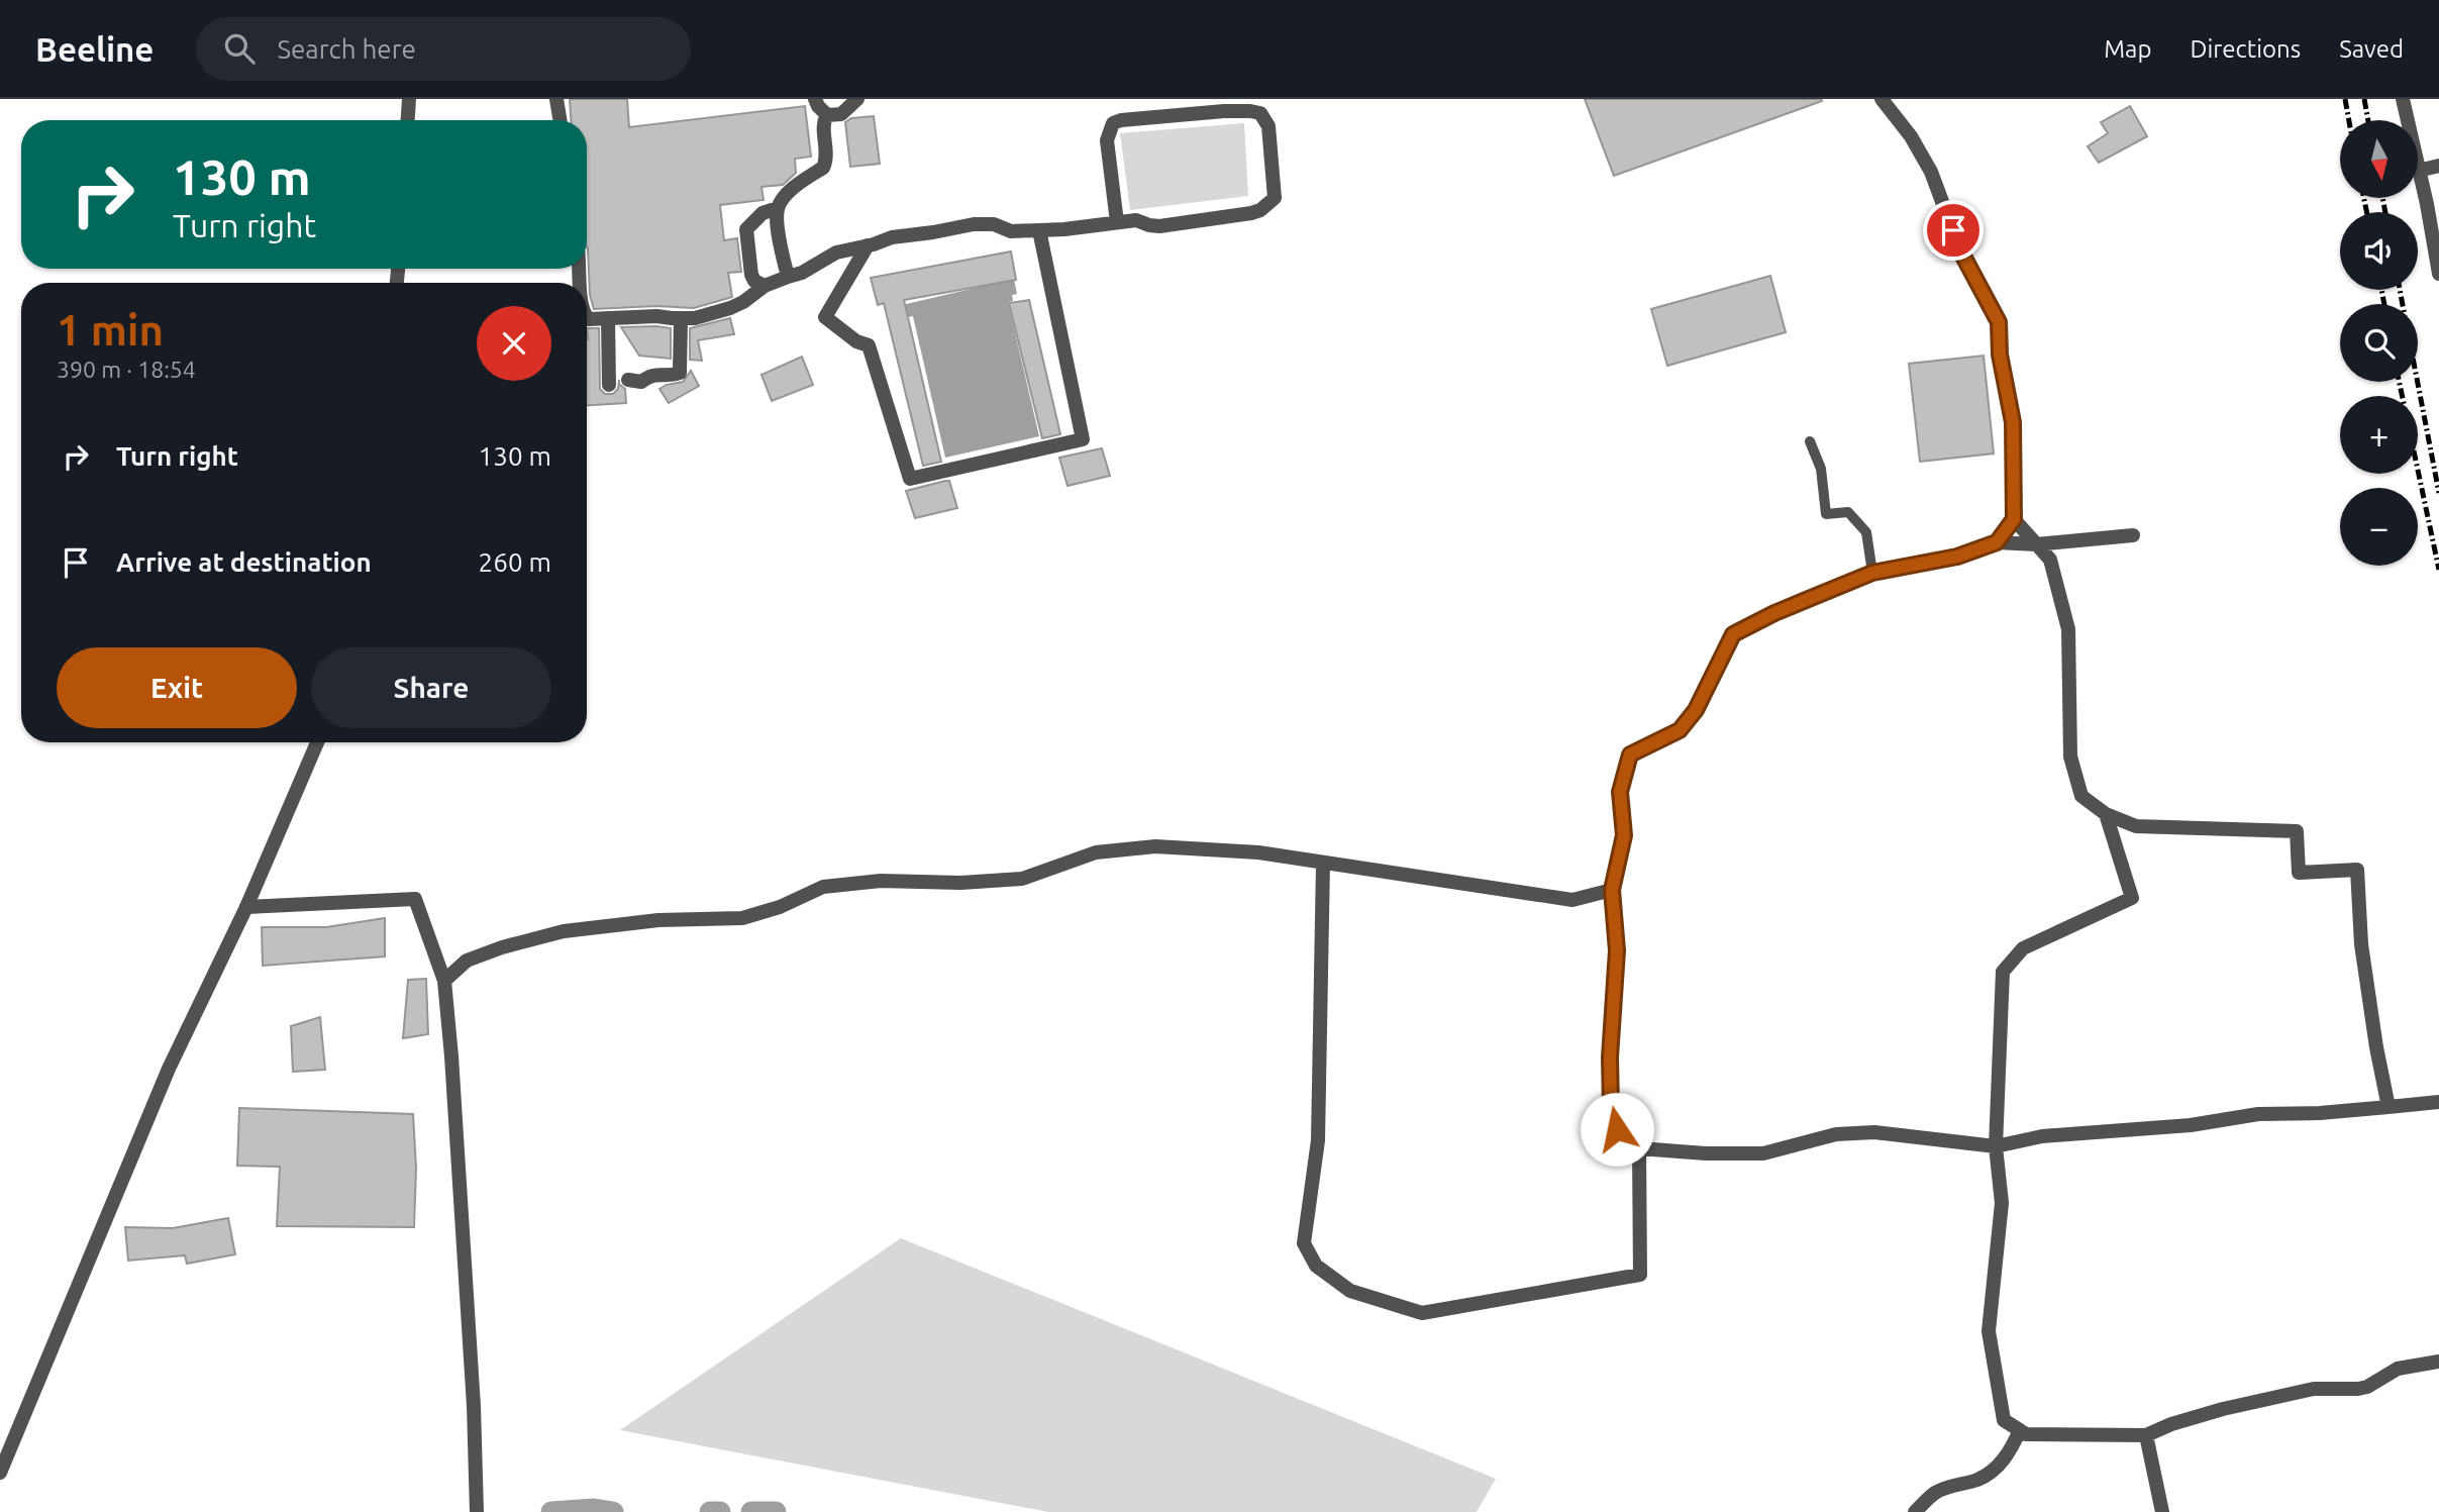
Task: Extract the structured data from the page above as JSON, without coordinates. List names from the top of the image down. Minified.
{"north":"bottom","page":{"header":"Beeline","search":"Search here","nav":["Map","Directions","Saved"],"map_buttons":["+","−"],"turn":["130 m","Turn right"],"heading":["1 min","390 m · 18:54"],"list":[{"name":"Turn right","value":"130 m"},{"name":"Arrive at destination","value":"260 m"}],"buttons":["Exit","Share"]}}
